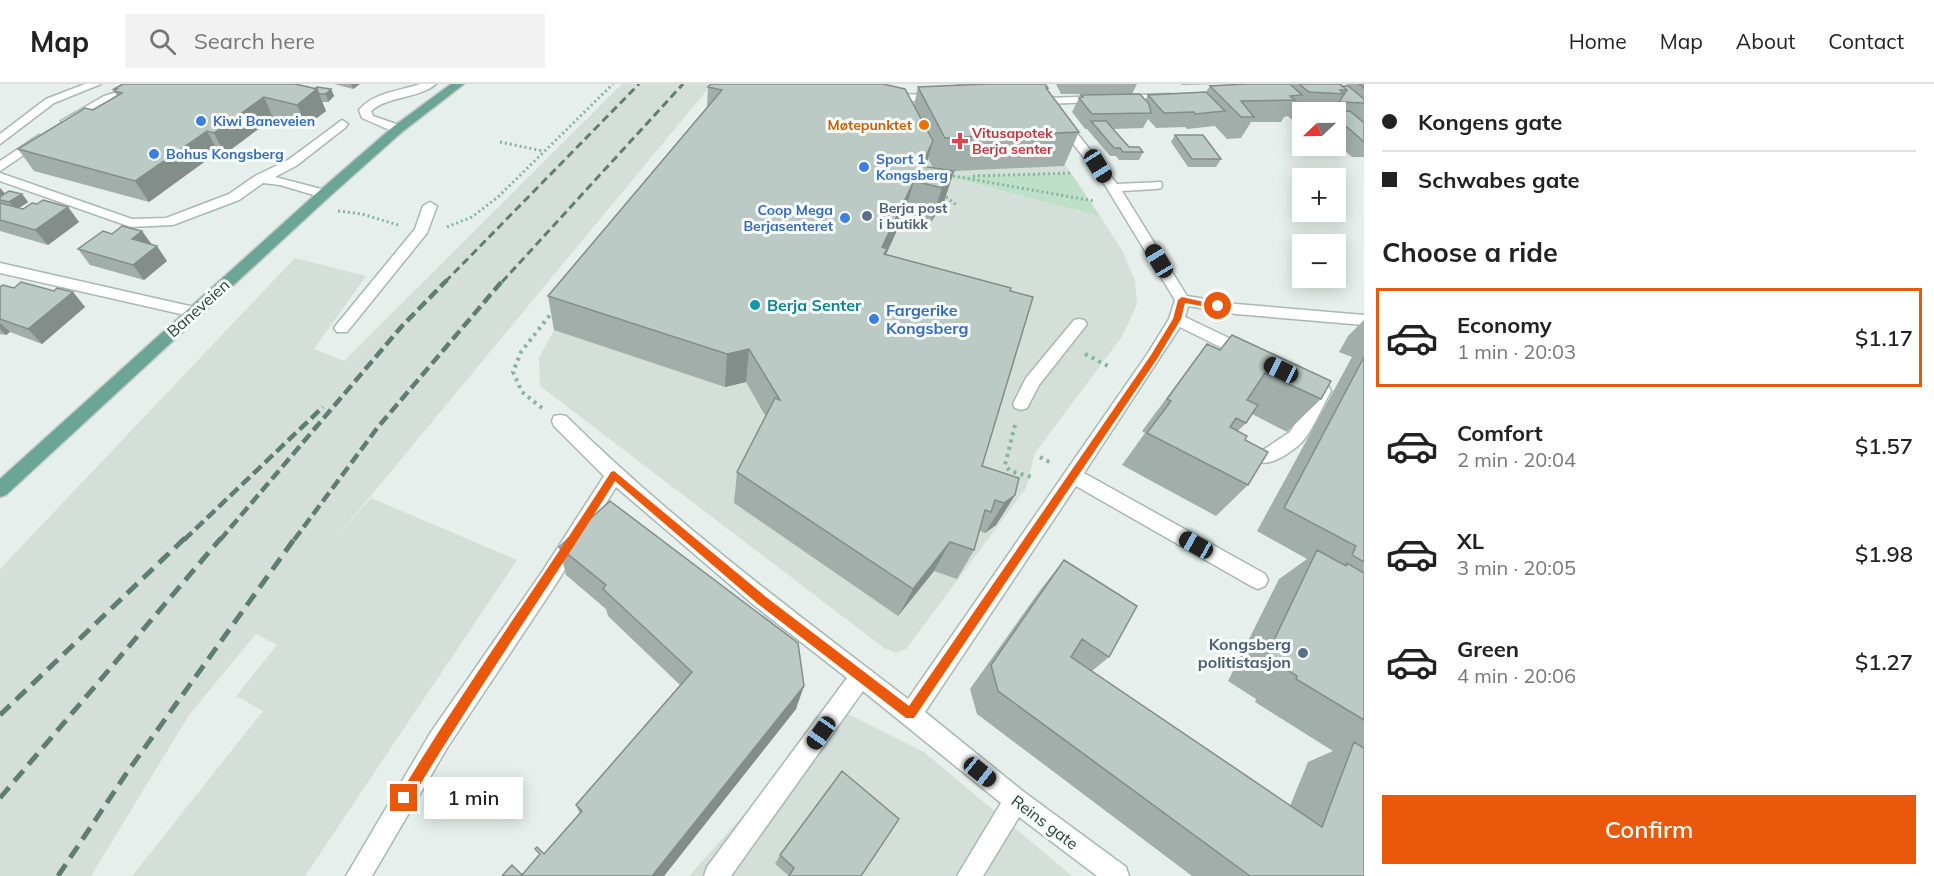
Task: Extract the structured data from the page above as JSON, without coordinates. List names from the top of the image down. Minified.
{"streets":{"main road":["Baneveien"],"street":["Reins gate"]},"places":{"other":["Kiwi Baneveien","Møtepunktet","Bohus Kongsberg","Sport 1 Kongsberg","Berja post i butikk","Coop Mega Berjasenteret","Berja Senter","Fargerike Kongsberg","Kongsberg politistasjon"],"health":["Vitusapotek Berja senter"]},"north":"left","page":{"header":"Map","search":"Search here","nav":["Home","Map","About","Contact"],"banner":["Kongens gate","Schwabes gate"],"map_buttons":["+","−"],"heading":"Choose a ride","list":[{"name":"Economy","note":"1 min · 20:03","value":"$1.17"},{"name":"Comfort","note":"2 min · 20:04","value":"$1.57"},{"name":"XL","note":"3 min · 20:05","value":"$1.98"},{"name":"Green","note":"4 min · 20:06","value":"$1.27"}],"bubble":"1 min","buttons":"Confirm"}}
